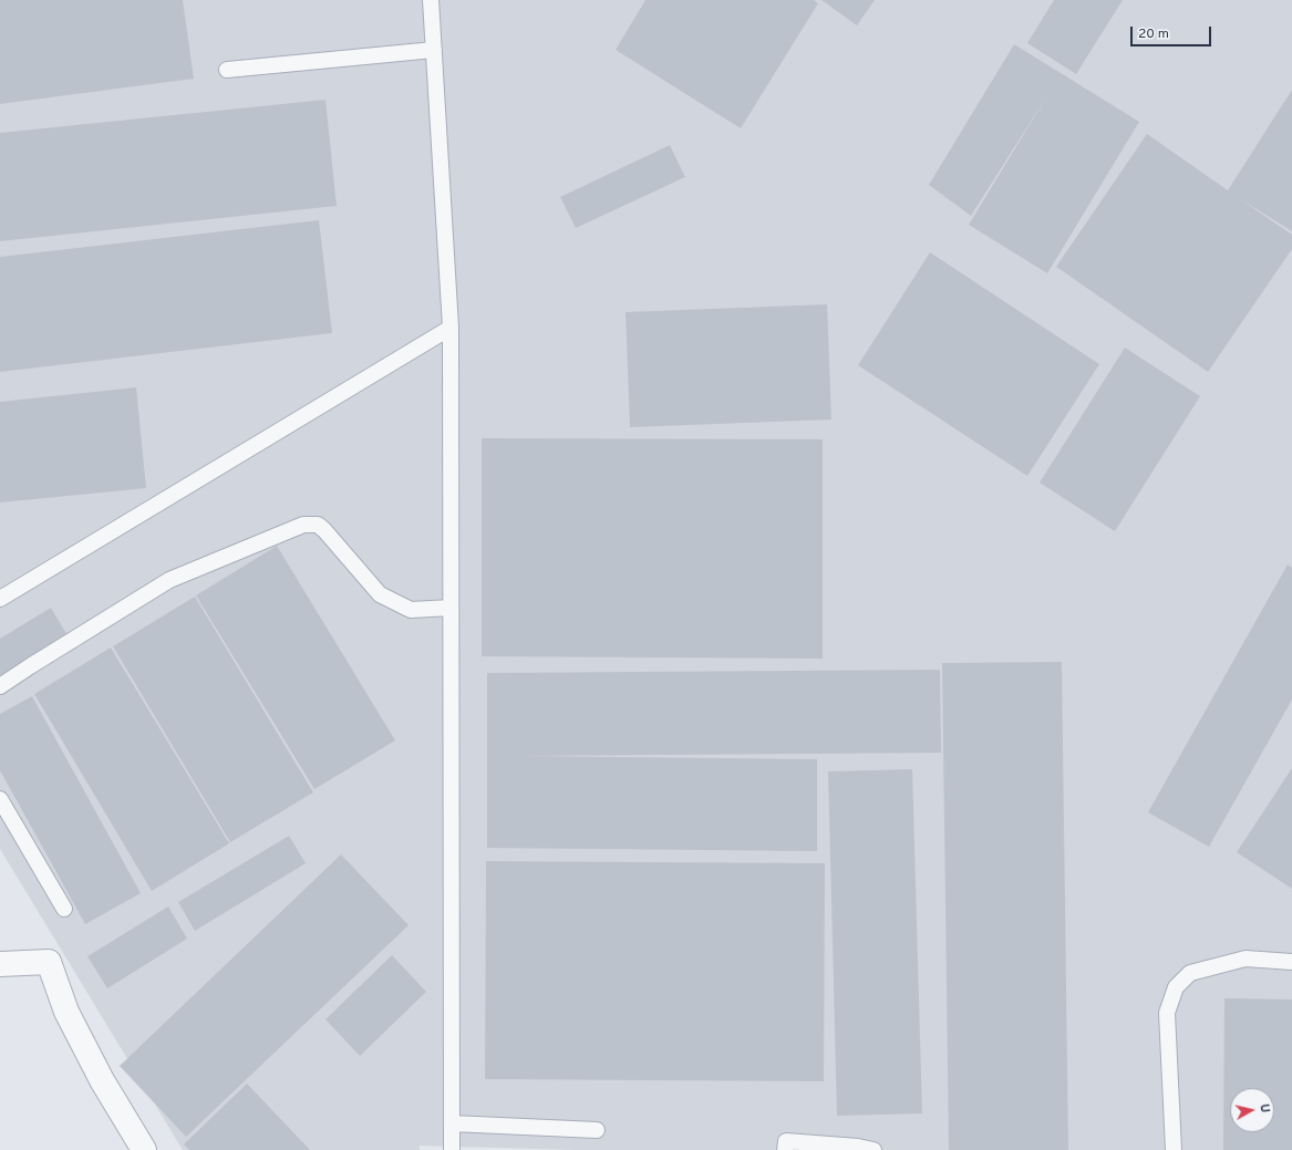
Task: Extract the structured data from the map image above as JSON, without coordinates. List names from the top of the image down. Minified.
{"scale_bar":"20 m","north":"right"}
